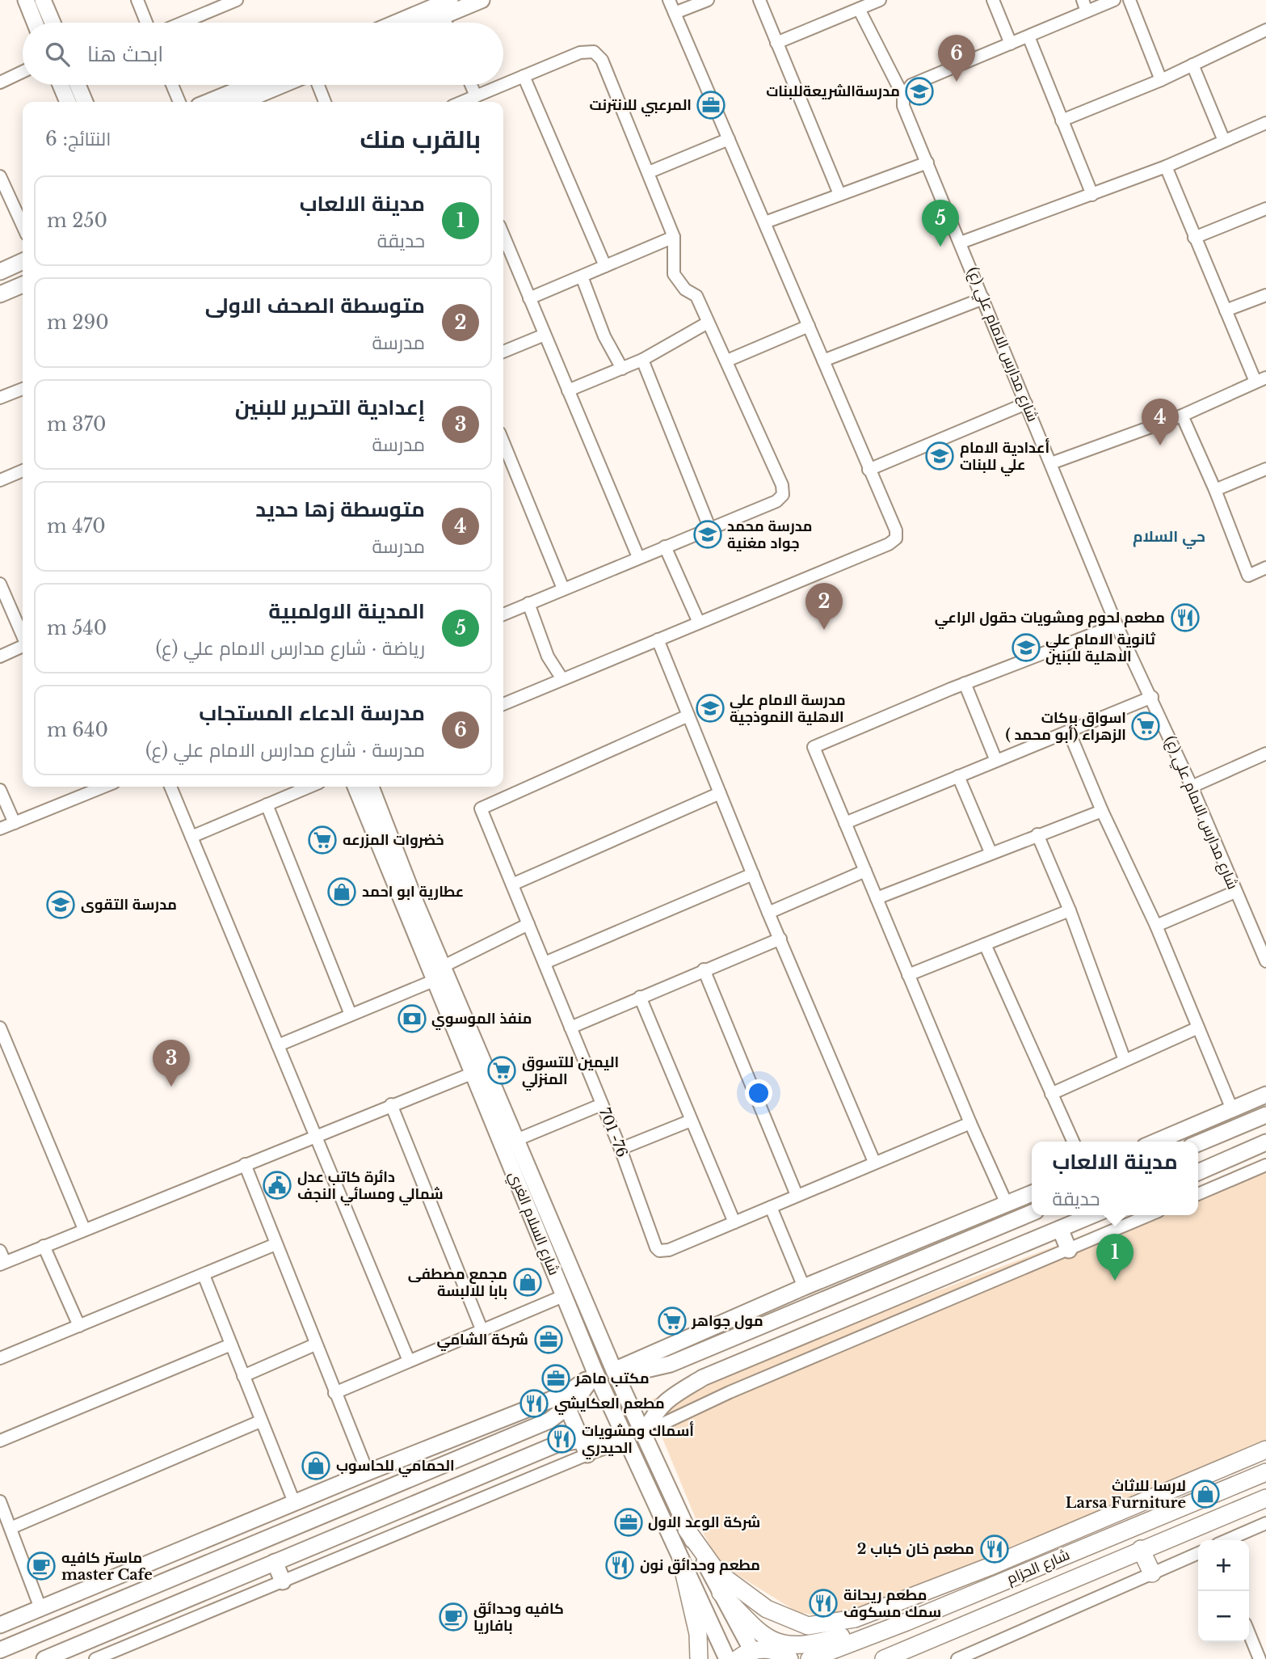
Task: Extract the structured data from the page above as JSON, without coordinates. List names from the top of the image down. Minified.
{"streets":{"main road":["شارع الحزام"],"street":["شارع مدارس الامام علي (ع)","701 -76","شارع السلام الغري"]},"districts":["حي السلام"],"places":{"school or university":["مدرسةالشريعةللبنات","أعدادية الامام علي للبنات","مدرسة محمد جواد مغنية","ثانوية الامام علي الاهلية للبنين","مدرسة الامام علي الاهلية النموذجية","مدرسة التقوى"],"office":["المرعبي للانترنت","شركة الشامي","مكتب ماهر","شركة الوعد الاول"],"restaurant":["مطعم لحوم ومشويات حقول الراعي","مطعم العكايشي","أسماك ومشويات الحيدري","مطعم خان كباب 2","مطعم وحدائق نون","مطعم ريحانة سمك مسكوف"],"supermarket":["اسواق بركات الزهراء (أبو محمد )","خضروات المزرعه","اليمين للتسوق المنزلي","مول جواهر"],"shop":["عطارية ابو احمد","مجمع مصطفى بابا للالبسة","الحمامي للحاسوب","لارسا للاثاث Larsa Furniture"],"bank":["منفذ الموسوي"],"public building":["دائرة كاتب عدل شمالي ومسائي النجف"],"cafe":["ماستر كافيه master Cafe","كافيه وحدائق بافاريا"]},"page":{"search":"ابحث هنا","pins":["6","5","4","2","3","1"],"heading":["بالقرب منك","النتائج: 6"],"list":[{"mark":"1","name":"مدينة الالعاب","note":"حديقة","value":"250 m"},{"mark":"2","name":"متوسطة الصحف الاولى","note":"مدرسة","value":"290 m"},{"mark":"3","name":"إعدادية التحرير للبنين","note":"مدرسة","value":"370 m"},{"mark":"4","name":"متوسطة زها حديد","note":"مدرسة","value":"470 m"},{"mark":"5","name":"المدينة الاولمبية","note":"رياضة · شارع مدارس الامام علي (ع)","value":"540 m"},{"mark":"6","name":"مدرسة الدعاء المستجاب","note":"مدرسة · شارع مدارس الامام علي (ع)","value":"640 m"}],"popup":["مدينة الالعاب","حديقة"],"map_buttons":["+","−"]}}
